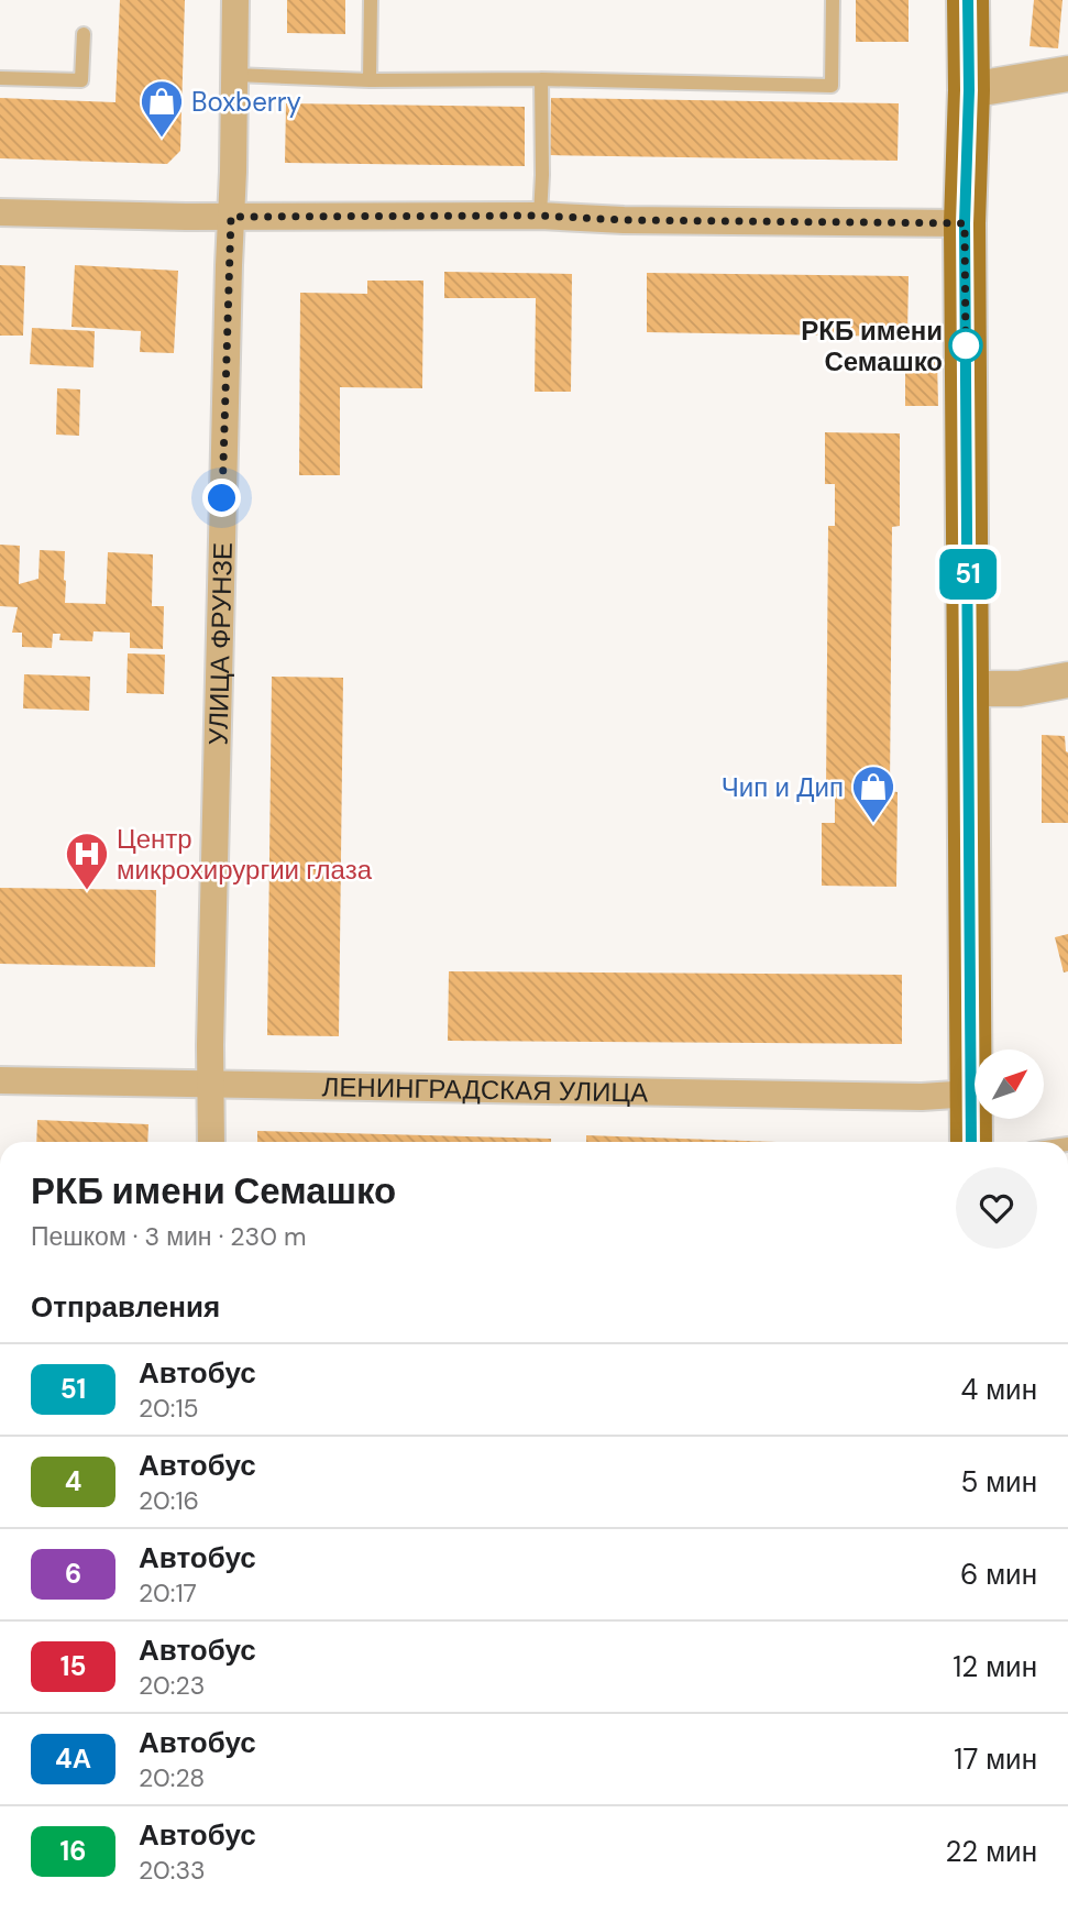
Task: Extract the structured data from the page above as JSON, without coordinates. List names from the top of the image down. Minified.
{"streets":{"street":["УЛИЦА ФРУНЗЕ","ЛЕНИНГРАДСКАЯ УЛИЦА"]},"crossings":[["УЛИЦА ФРУНЗЕ","ЛЕНИНГРАДСКАЯ УЛИЦА"]],"places":{"shop":["Boxberry","Чип и Дип"],"other":["РКБ имени Семашко"],"hospital":["Центр микрохирургии глаза"]},"lines":["bus line 51"],"north":"top right","page":{"on_map":"51","heading":[["РКБ имени Семашко","Пешком · 3 мин · 230 m"],"Отправления"],"list":[{"mark":"51","name":"Автобус","note":"20:15","value":"4 мин"},{"mark":"4","name":"Автобус","note":"20:16","value":"5 мин"},{"mark":"6","name":"Автобус","note":"20:17","value":"6 мин"},{"mark":"15","name":"Автобус","note":"20:23","value":"12 мин"},{"mark":"4А","name":"Автобус","note":"20:28","value":"17 мин"},{"mark":"16","name":"Автобус","note":"20:33","value":"22 мин"}]}}
